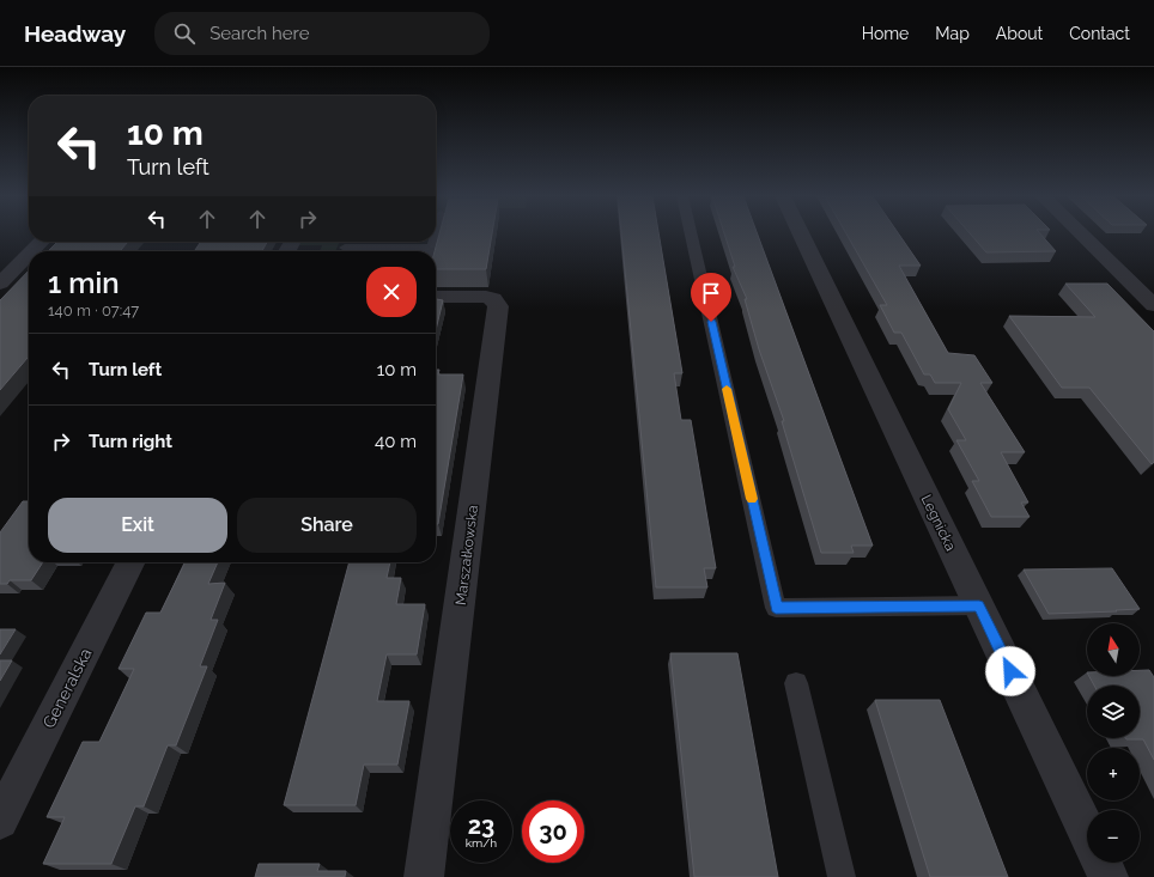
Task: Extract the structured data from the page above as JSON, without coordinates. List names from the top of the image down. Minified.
{"streets":{"street":["Legnicka","Marszałkowska","Generalska"]},"north":"top","page":{"header":"Headway","search":"Search here","nav":["Home","Map","About","Contact"],"turn":["10 m","Turn left"],"heading":["1 min","140 m · 07:47"],"list":[{"name":"Turn left","value":"10 m"},{"name":"Turn right","value":"40 m"}],"buttons":["Exit","Share"],"map_buttons":["+","−"],"speed":"23 km/h","limit":"30"}}
